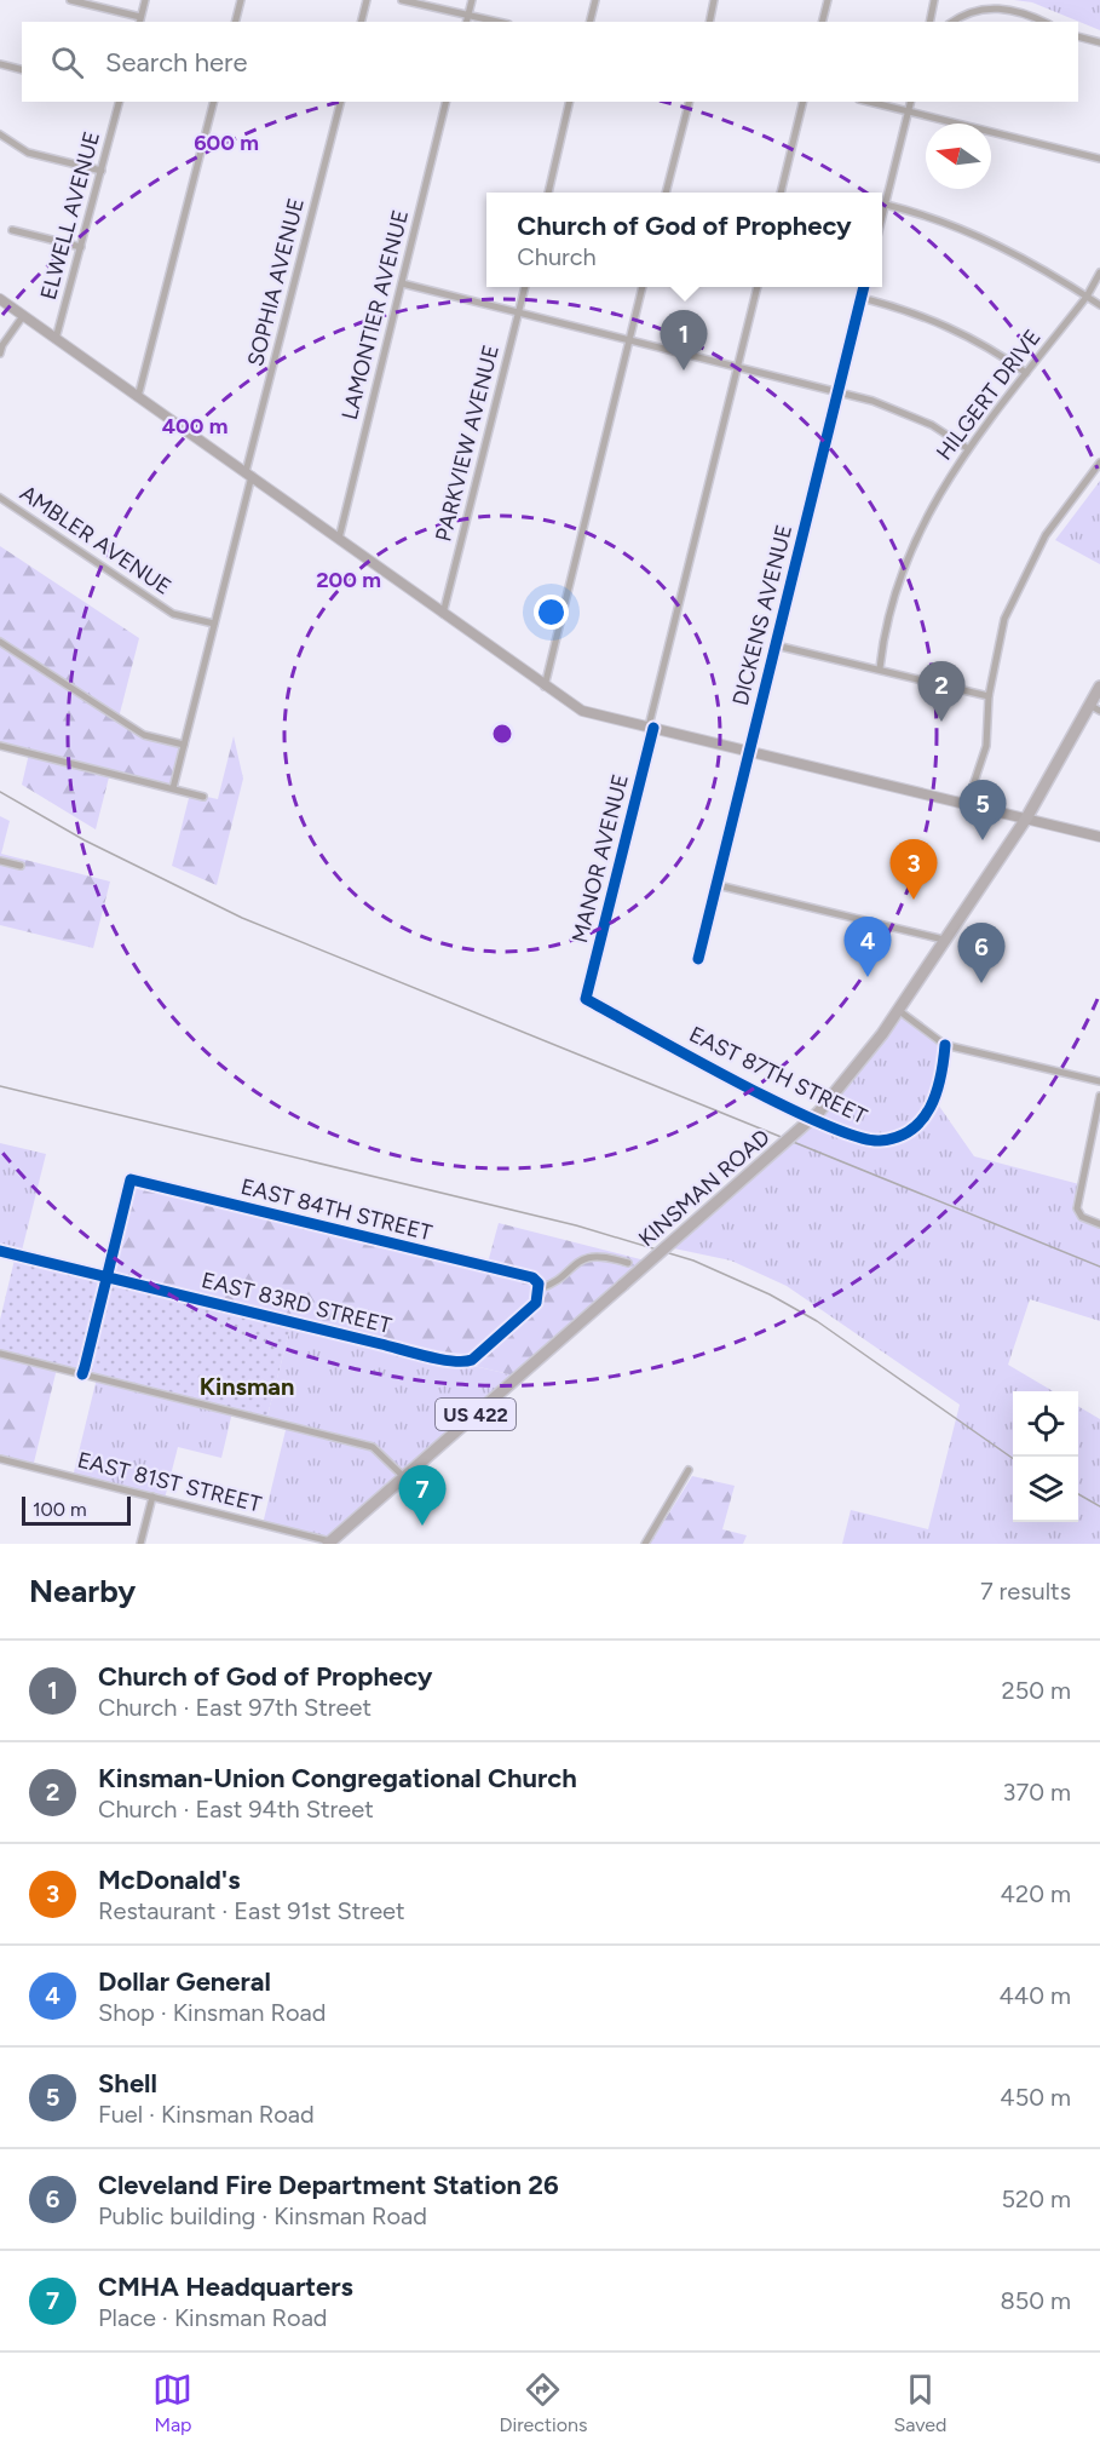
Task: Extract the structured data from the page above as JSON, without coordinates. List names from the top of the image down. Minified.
{"streets":{"main road":["KINSMAN ROAD","US 422"],"street":["ELWELL AVENUE","SOPHIA AVENUE","LAMONTIER AVENUE","HILGERT DRIVE","PARKVIEW AVENUE","AMBLER AVENUE","DICKENS AVENUE","MANOR AVENUE","EAST 87TH STREET","EAST 84TH STREET","EAST 83RD STREET","EAST 81ST STREET"]},"crossings":[["SOPHIA AVENUE","AMBLER AVENUE"],["MANOR AVENUE","EAST 87TH STREET"],["KINSMAN ROAD","EAST 81ST STREET"],["EAST 84TH STREET","EAST 83RD STREET"]],"districts":["Kinsman"],"scale_bar":"100 m","north":"left","page":{"search":"Search here","popup":["Church of God of Prophecy","Church"],"pins":["1","2","5","3","4","6","7"],"scale":"100 m","heading":["Nearby","7 results"],"list":[{"mark":"1","name":"Church of God of Prophecy","note":"Church · East 97th Street","value":"250 m"},{"mark":"2","name":"Kinsman-Union Congregational Church","note":"Church · East 94th Street","value":"370 m"},{"mark":"3","name":"McDonald's","note":"Restaurant · East 91st Street","value":"420 m"},{"mark":"4","name":"Dollar General","note":"Shop · Kinsman Road","value":"440 m"},{"mark":"5","name":"Shell","note":"Fuel · Kinsman Road","value":"450 m"},{"mark":"6","name":"Cleveland Fire Department Station 26","note":"Public building · Kinsman Road","value":"520 m"},{"mark":"7","name":"CMHA Headquarters","note":"Place · Kinsman Road","value":"850 m"}],"nav":["Map","Directions","Saved"]},"rings":["600 m","400 m","200 m"]}
